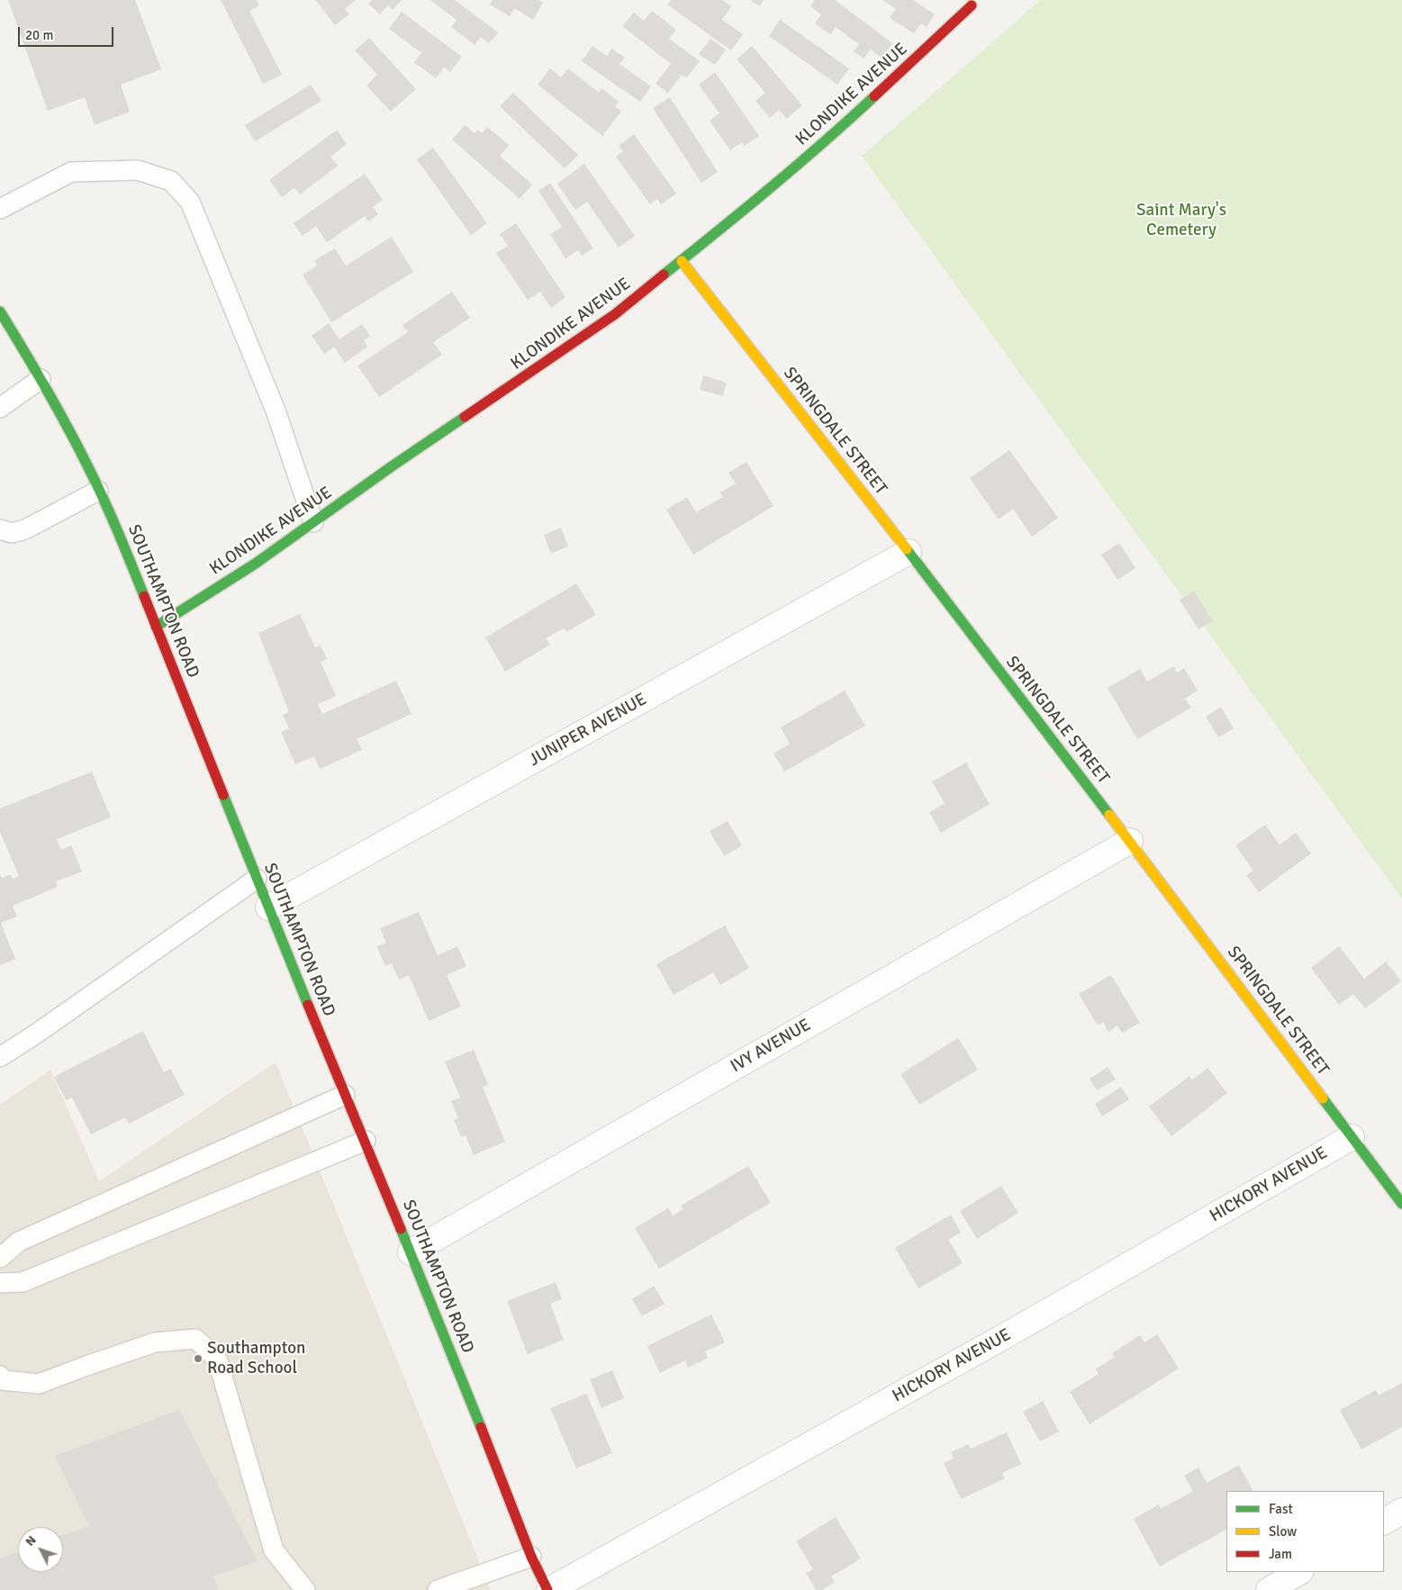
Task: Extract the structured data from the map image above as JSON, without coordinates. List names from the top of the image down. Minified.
{"streets":{"street":["KLONDIKE AVENUE","SPRINGDALE STREET","SOUTHAMPTON ROAD","JUNIPER AVENUE","IVY AVENUE","HICKORY AVENUE"]},"crossings":[["KLONDIKE AVENUE","SPRINGDALE STREET"],["KLONDIKE AVENUE","SOUTHAMPTON ROAD"],["SPRINGDALE STREET","JUNIPER AVENUE"],["SPRINGDALE STREET","IVY AVENUE"],["SPRINGDALE STREET","HICKORY AVENUE"],["SOUTHAMPTON ROAD","JUNIPER AVENUE"],["SOUTHAMPTON ROAD","IVY AVENUE"],["SOUTHAMPTON ROAD","HICKORY AVENUE"]],"parks":["Saint Mary's Cemetery"],"places":["Southampton Road School"],"legend":["Fast","Slow","Jam"],"scale_bar":"20 m","north":"top left"}
